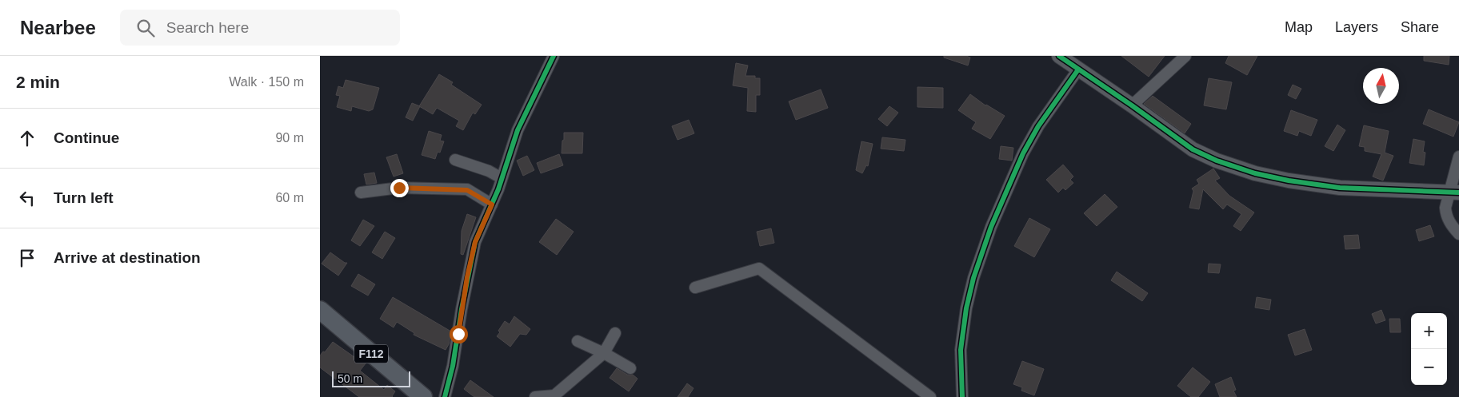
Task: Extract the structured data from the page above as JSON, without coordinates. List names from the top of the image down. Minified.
{"streets":{"main road":["F112"]},"scale_bar":"50 m","north":"top","page":{"header":"Nearbee","search":"Search here","nav":["Map","Layers","Share"],"heading":["2 min","Walk · 150 m"],"list":[["Continue","90 m"],["Turn left","60 m"],"Arrive at destination"],"map_buttons":["+","−"],"scale":"50 m"}}
